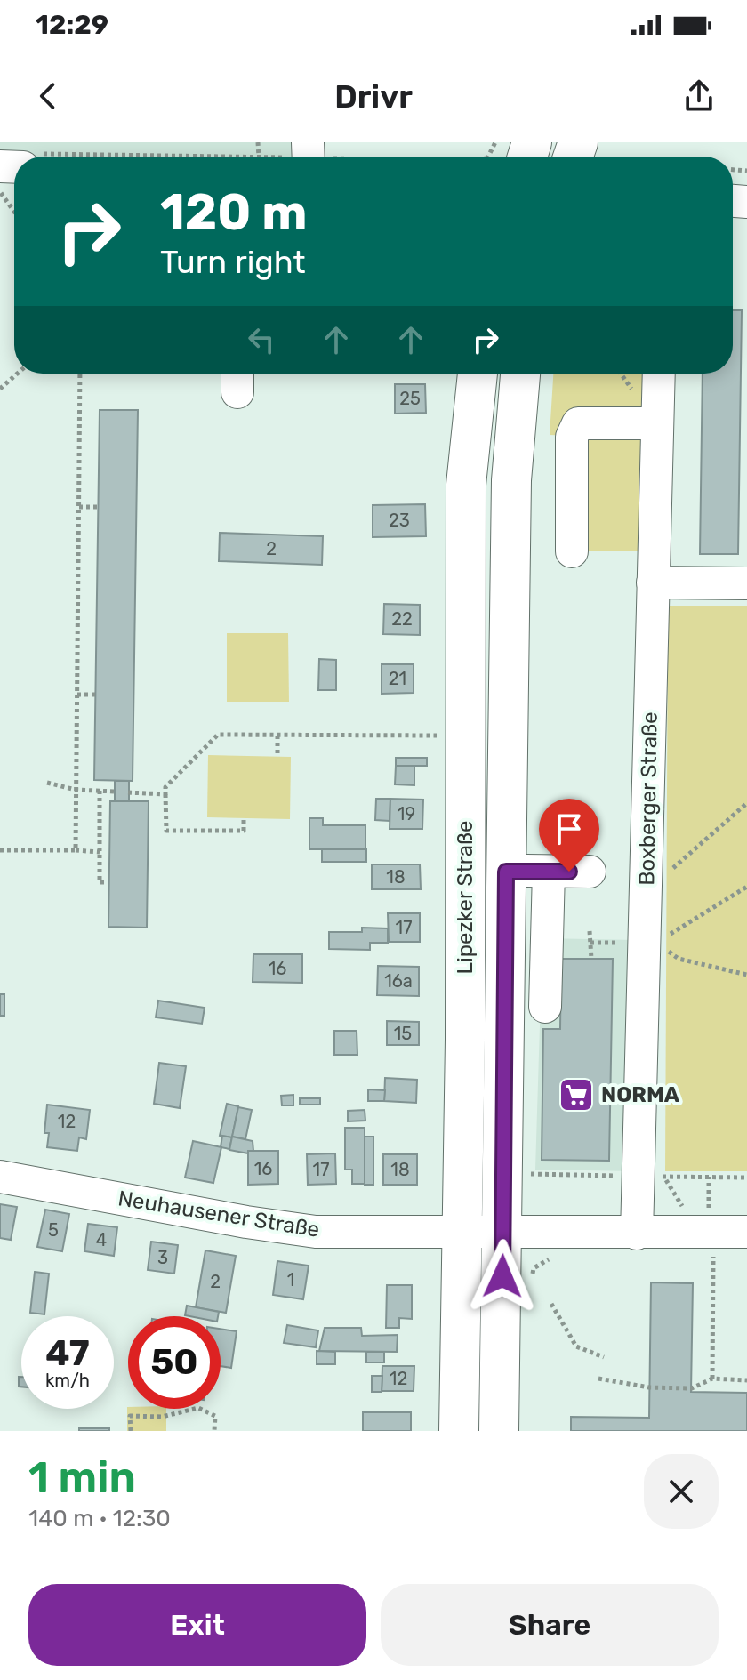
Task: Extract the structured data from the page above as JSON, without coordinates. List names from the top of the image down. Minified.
{"streets":{"main road":["Lipezker Straße"],"street":["Boxberger Straße","Neuhausener Straße"]},"crossings":[["Boxberger Straße","Neuhausener Straße"],["Lipezker Straße","Neuhausener Straße"]],"places":{"supermarket":["NORMA"]},"house_numbers":["25","23","2","22","21","19","18","17","16","16a","15","12","16","17","18","5","4","3","1","2","12"],"page":{"status":"12:29","header":"Drivr","turn":["120 m","Turn right"],"speed":"47 km/h","limit":"50","heading":["1 min","140 m · 12:30"],"buttons":["Exit","Share"]}}
